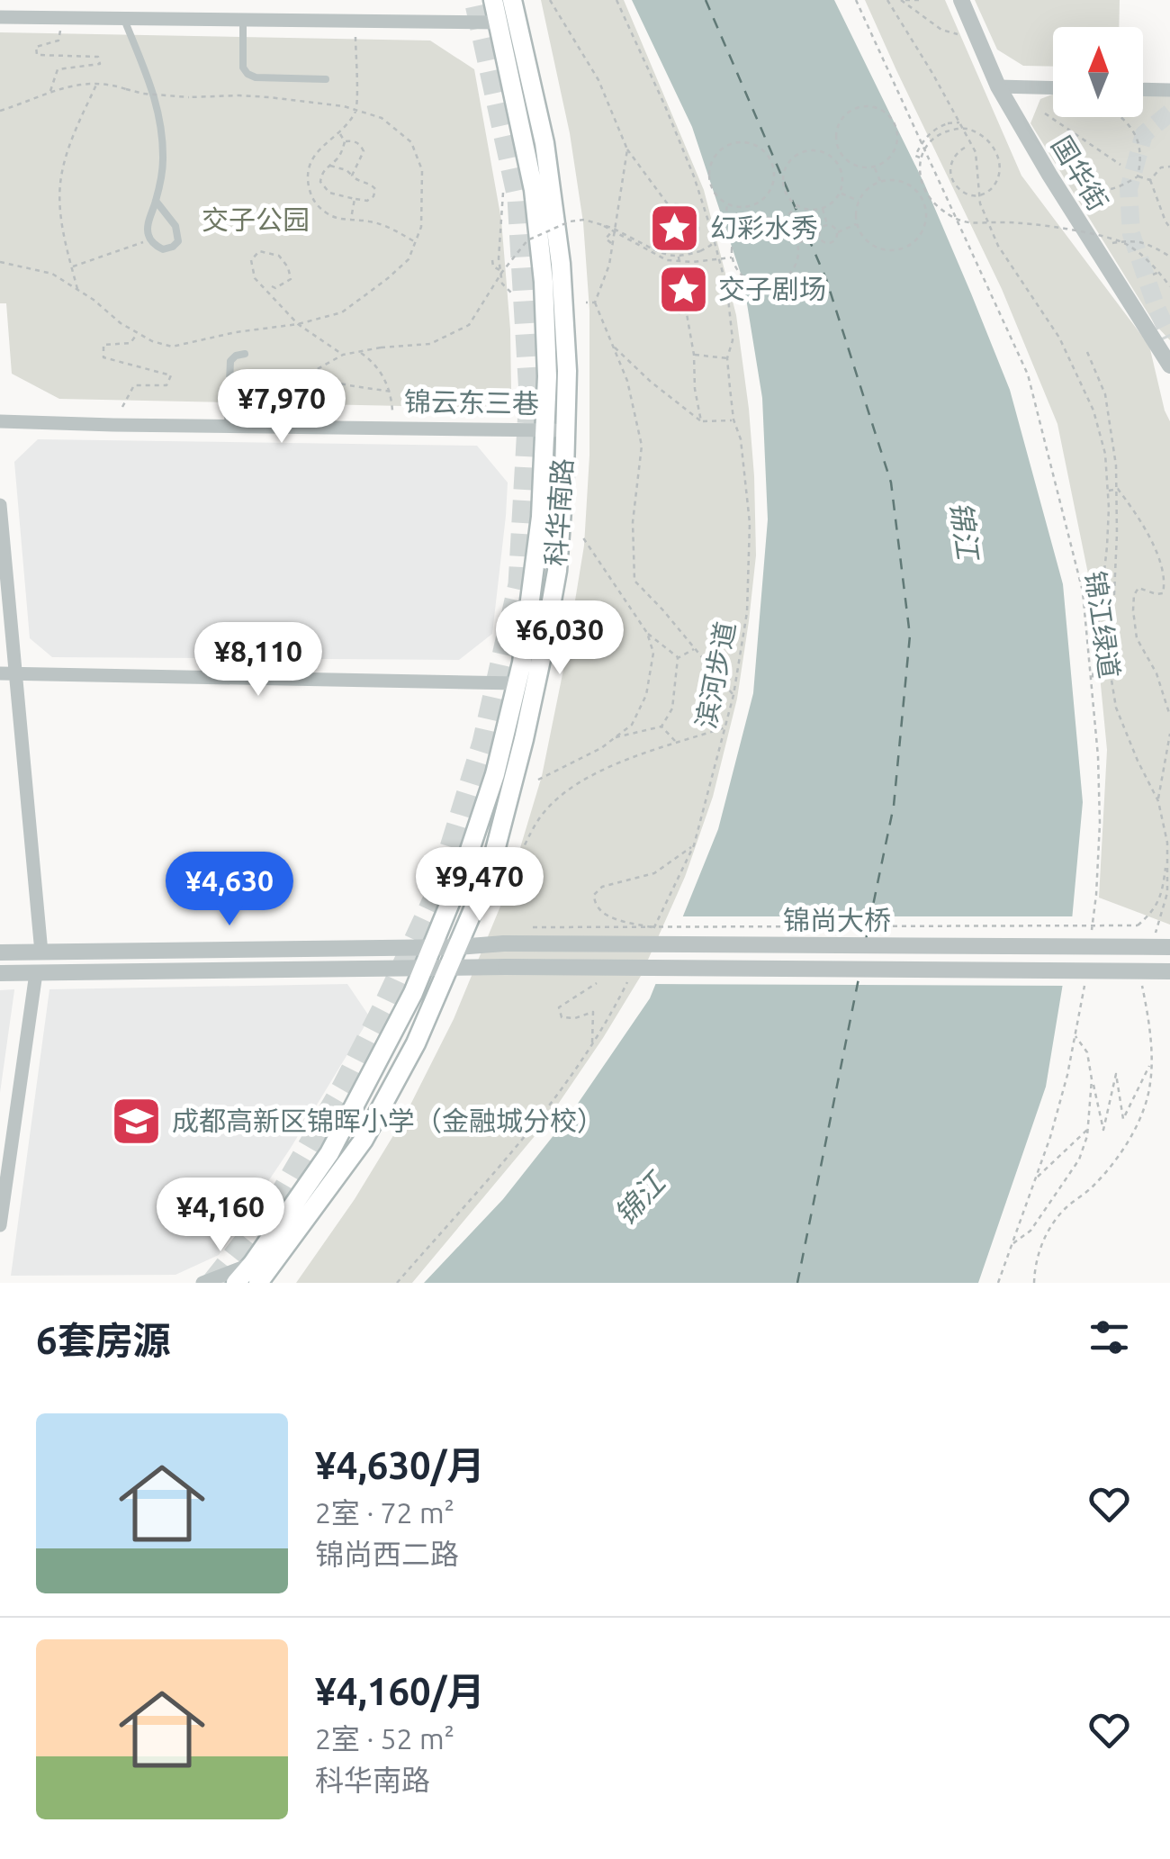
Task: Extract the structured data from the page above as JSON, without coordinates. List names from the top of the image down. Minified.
{"streets":{"main road":["科华南路"],"street":["国华街","锦云东三巷","锦尚大桥"],"path":["锦江绿道","滨河步道"]},"crossings":[["锦云东三巷","科华南路"],["科华南路","锦尚大桥"]],"water":["锦江"],"parks":["交子公园"],"places":{"place":["幻彩水秀","交子剧场"],"school or university":["成都高新区锦晖小学（金融城分校）"]},"north":"top","page":{"price":["¥7,970","¥6,030","¥8,110","¥9,470","¥4,630","¥4,160"],"heading":"6套房源","list":[{"name":"¥4,630/月","note":"2室 · 72 m² · 锦尚西二路"},{"name":"¥4,160/月","note":"2室 · 52 m² · 科华南路"}]}}
